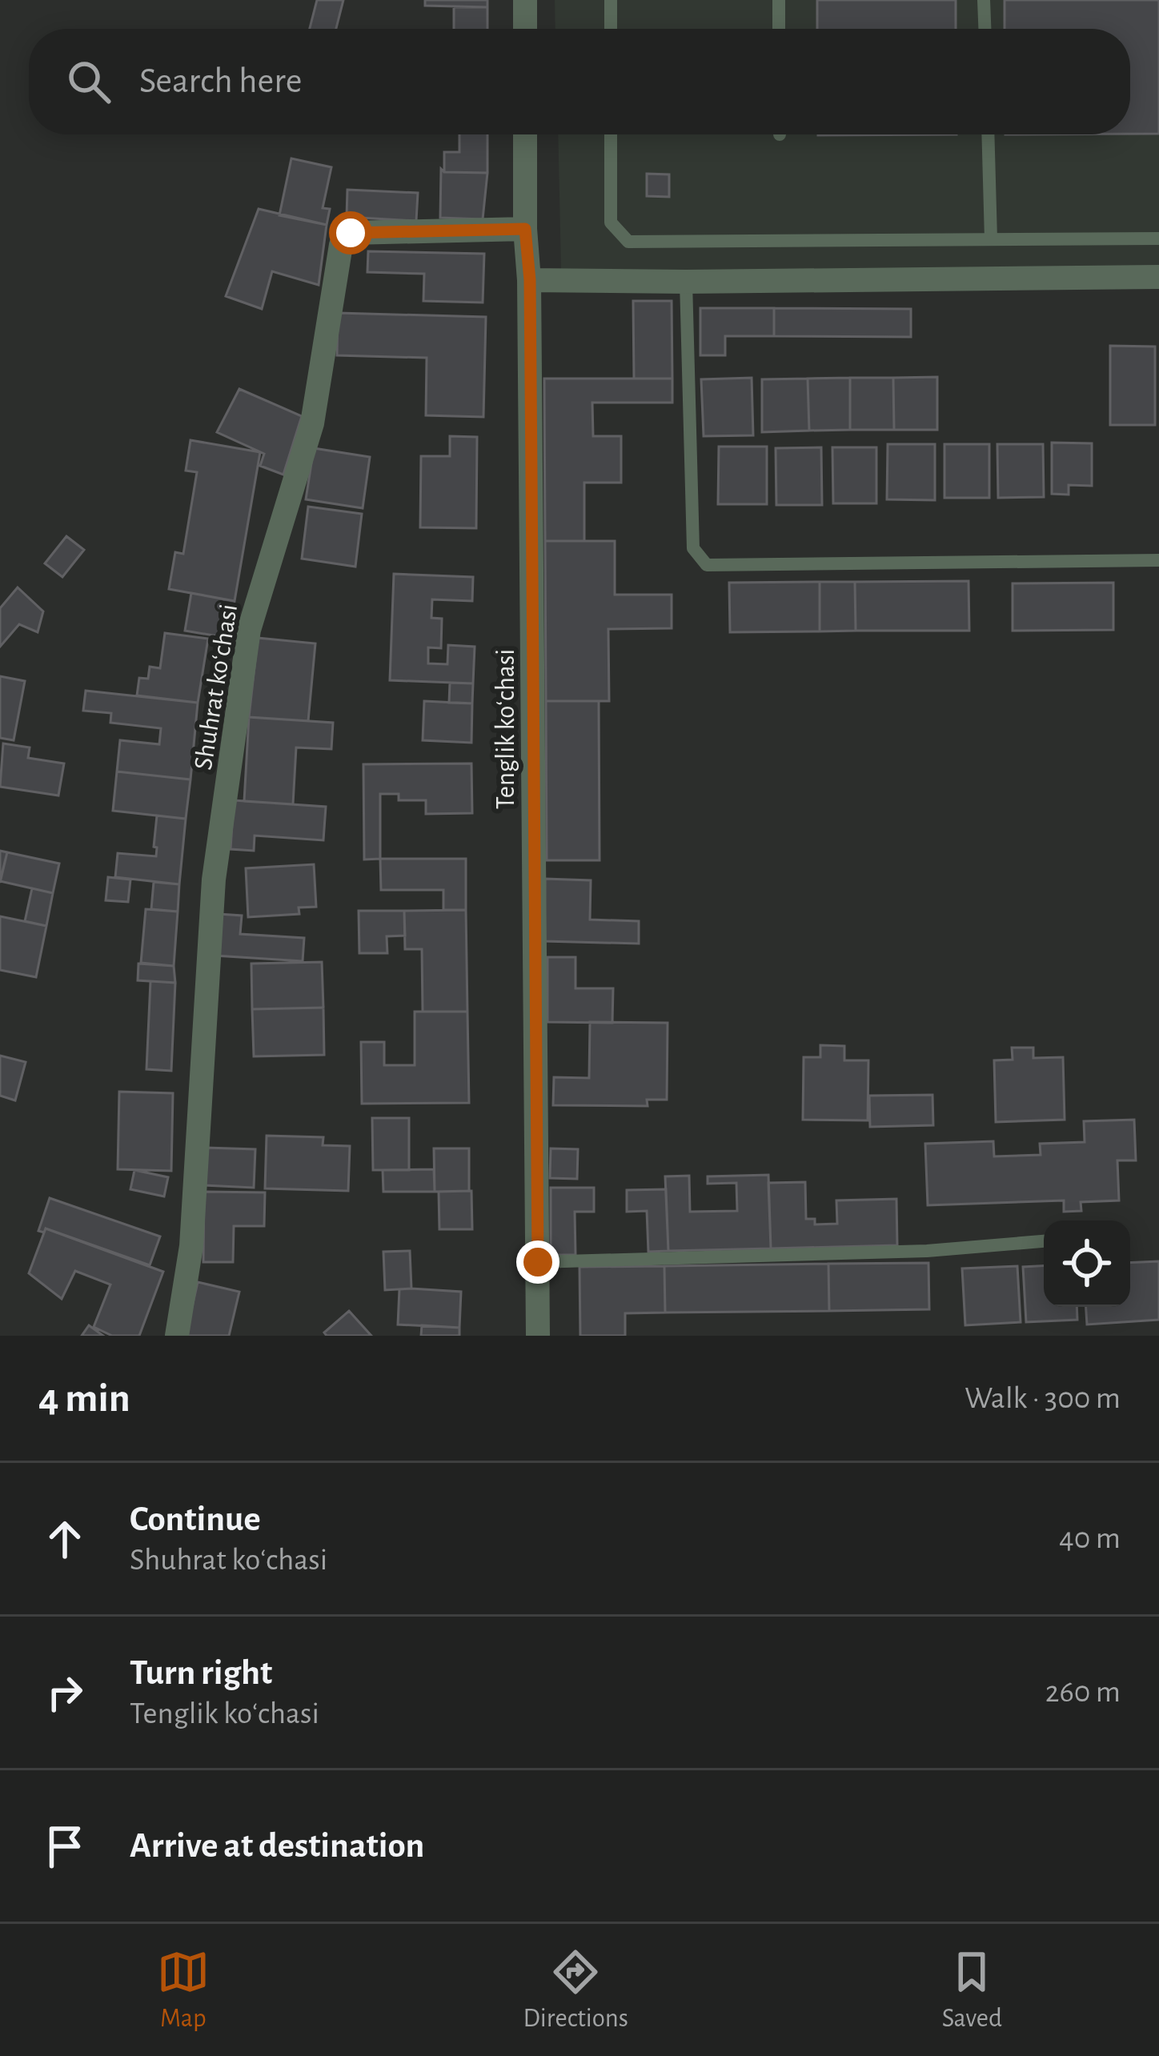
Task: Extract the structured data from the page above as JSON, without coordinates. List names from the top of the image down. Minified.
{"streets":{"street":["Shuhrat koʻchasi","Tenglik koʻchasi"]},"crossings":[["Shuhrat koʻchasi","Tenglik koʻchasi"]],"page":{"search":"Search here","heading":["4 min","Walk · 300 m"],"list":[["Continue","Shuhrat koʻchasi","40 m"],["Turn right","Tenglik koʻchasi","260 m"],"Arrive at destination"],"nav":["Map","Directions","Saved"]}}
